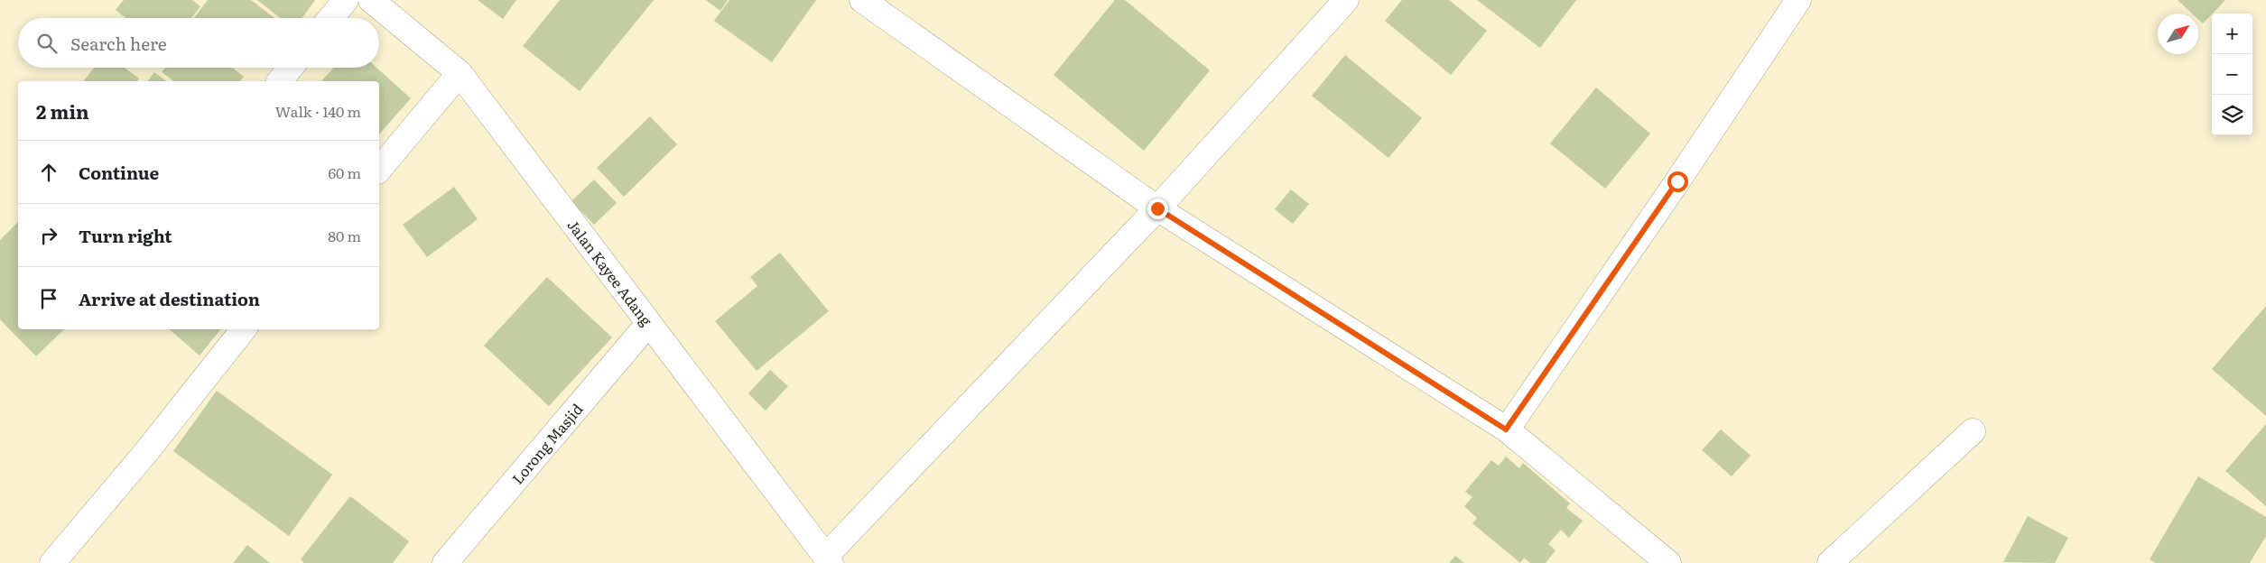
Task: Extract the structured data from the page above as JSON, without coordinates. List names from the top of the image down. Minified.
{"streets":{"street":["Jalan Kayee Adang","Lorong Masjid"]},"crossings":[["Jalan Kayee Adang","Lorong Masjid"]],"north":"top right","page":{"map_buttons":["+","−"],"search":"Search here","heading":["2 min","Walk · 140 m"],"list":[["Continue","60 m"],["Turn right","80 m"],"Arrive at destination"]}}
